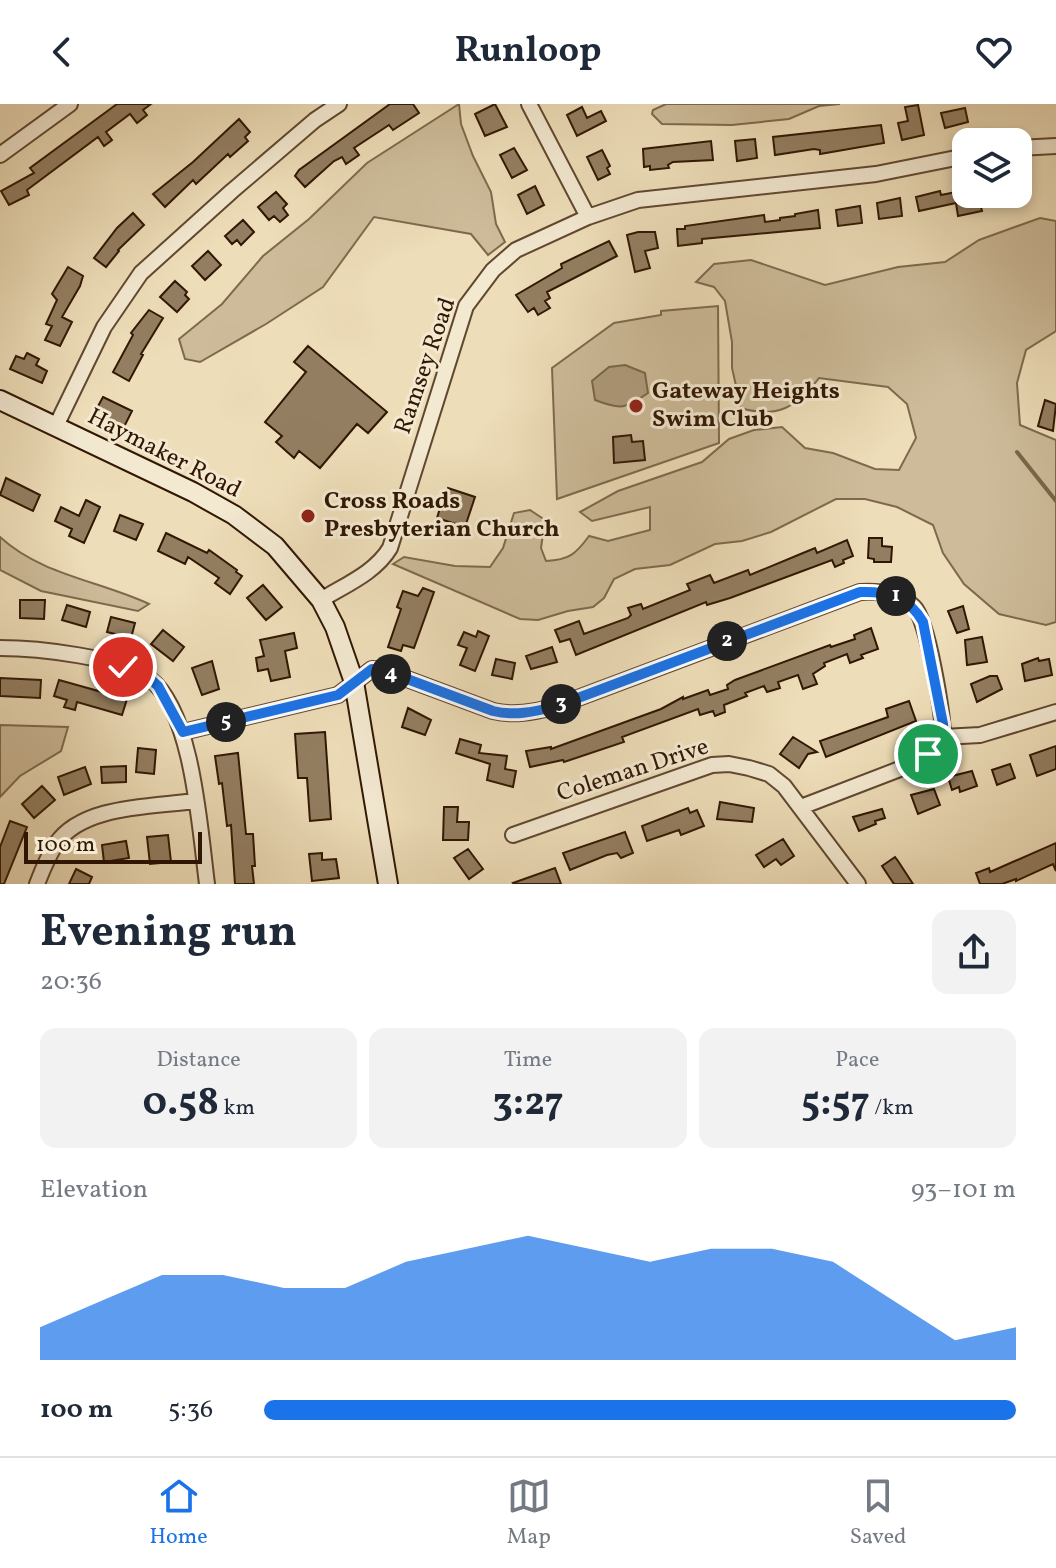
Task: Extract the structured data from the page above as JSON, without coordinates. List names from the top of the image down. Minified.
{"streets":{"main road":["Haymaker Road"],"street":["Ramsey Road","Coleman Drive"]},"crossings":[["Ramsey Road","Haymaker Road"]],"places":["Gateway Heights Swim Club","Cross Roads Presbyterian Church"],"scale_bar":"100 m","page":{"header":"Runloop","pins":["1","2","4","3","5"],"scale":"100 m","heading":["Evening run","20:36"],"stats":[["Distance","0.58 km"],["Time","3:27"],["Pace","5:57 /km"]],"chart":["Elevation","93–101 m"],"list":[{"name":"100 m","note":"5:36"}],"tabs":["Home","Map","Saved"]}}
